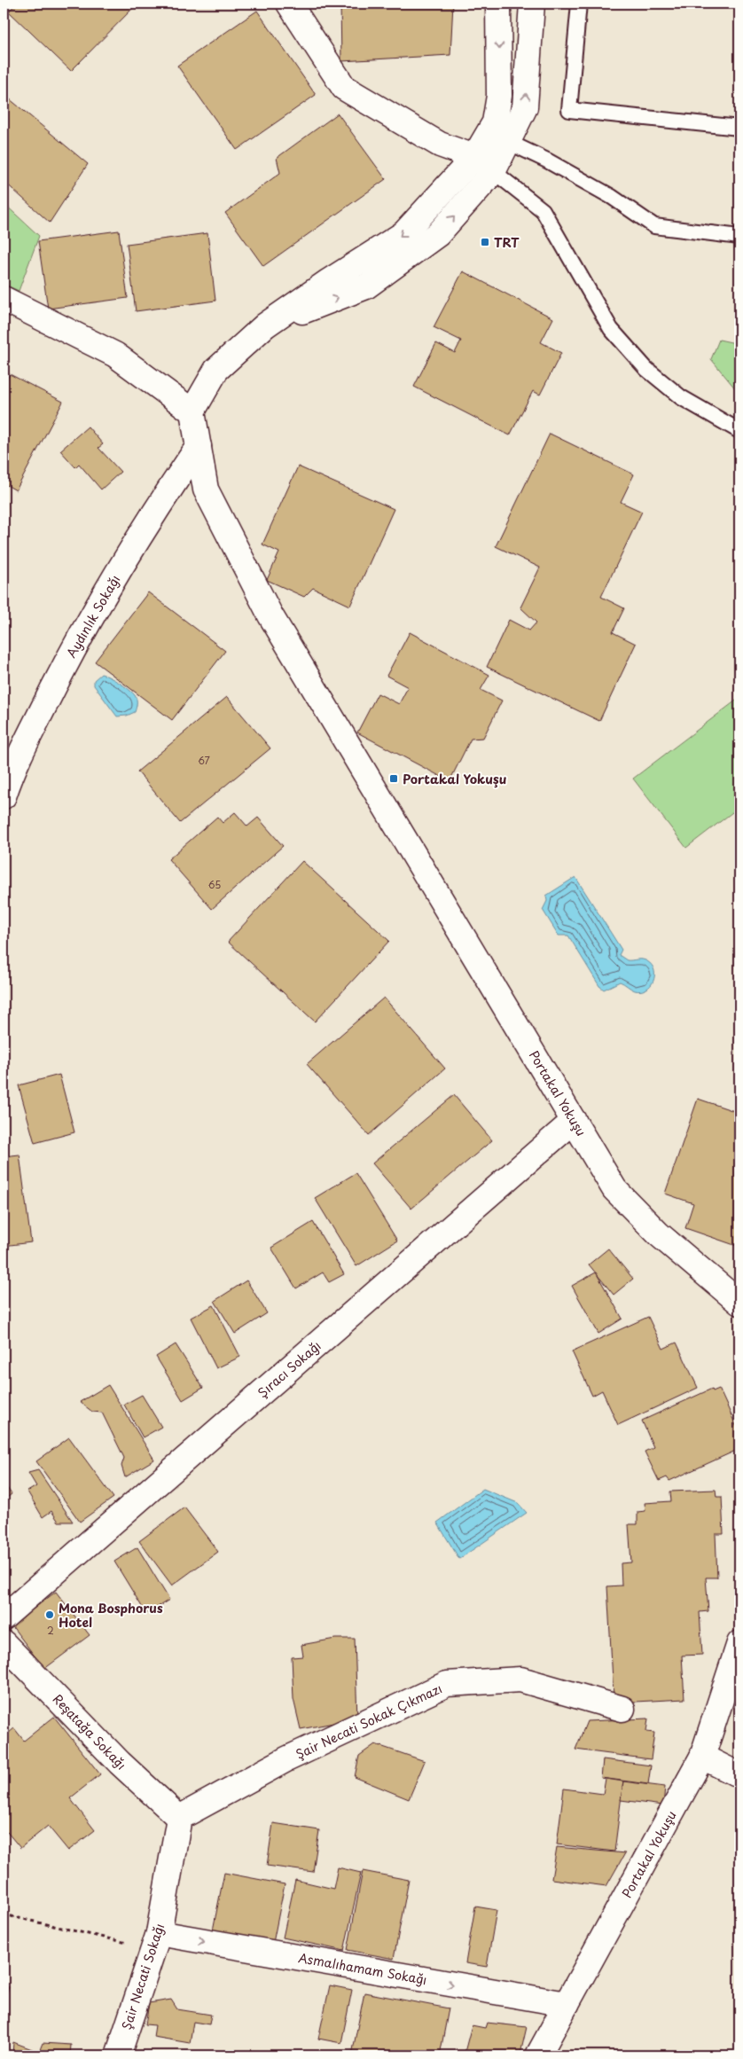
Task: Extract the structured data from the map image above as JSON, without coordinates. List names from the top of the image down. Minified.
{"streets":{"street":["Aydınlık Sokağı","Portakal Yokuşu","Şıracı Sokağı","Şair Necati Sokak Çıkmazı","Reşatağa Sokağı","Asmalıhamam Sokağı","Şair Necati Sokağı"]},"crossings":[["Aydınlık Sokağı","Portakal Yokuşu"],["Portakal Yokuşu","Şıracı Sokağı"],["Portakal Yokuşu","Asmalıhamam Sokağı"],["Şair Necati Sokak Çıkmazı","Reşatağa Sokağı"],["Şair Necati Sokak Çıkmazı","Şair Necati Sokağı"],["Reşatağa Sokağı","Şair Necati Sokağı"],["Asmalıhamam Sokağı","Şair Necati Sokağı"]],"one_way":["Asmalıhamam Sokağı"],"places":{"transit":["TRT","Portakal Yokuşu"],"other":["Mona Bosphorus Hotel"]},"house_numbers":["67","65","2"]}
